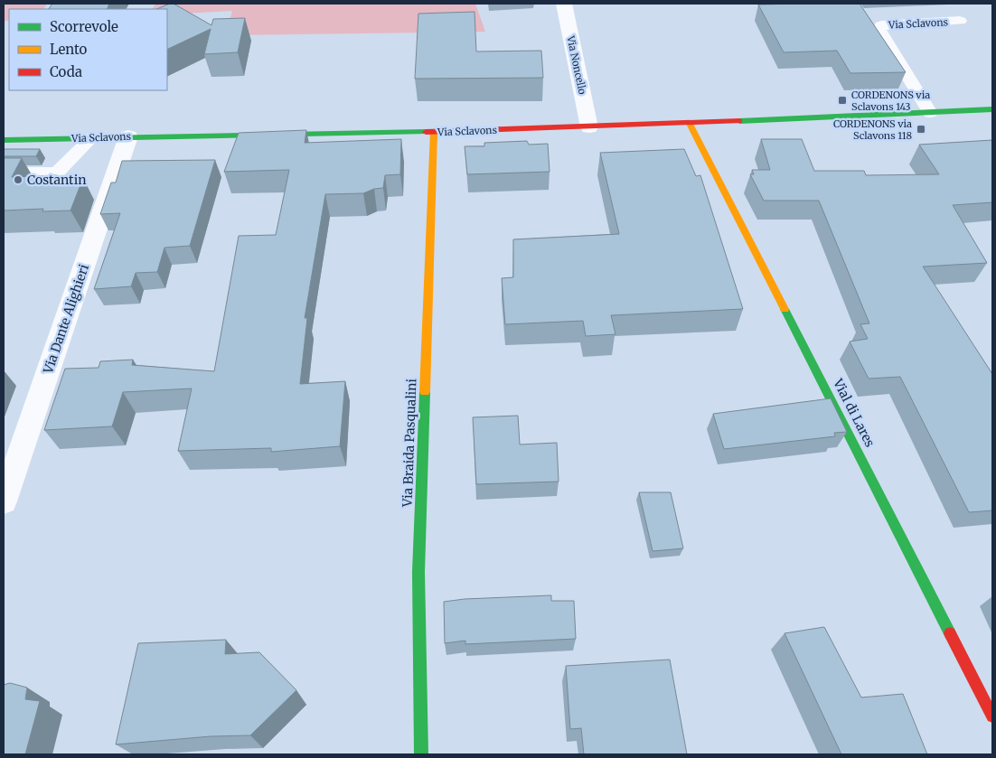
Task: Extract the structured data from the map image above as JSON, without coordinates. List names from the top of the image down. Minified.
{"streets":{"street":["Via Sclavons","Via Noncello","Via Dante Alighieri","Vial di Lares","Via Braida Pasqualini"]},"crossings":[["Via Sclavons","Via Noncello"],["Via Sclavons","Via Dante Alighieri"],["Via Sclavons","Vial di Lares"],["Via Sclavons","Via Braida Pasqualini"]],"places":{"transit":["CORDENONS via Sclavons 143","CORDENONS via Sclavons 118"],"other":["Costantin"]},"legend":["Scorrevole","Lento","Coda"]}
